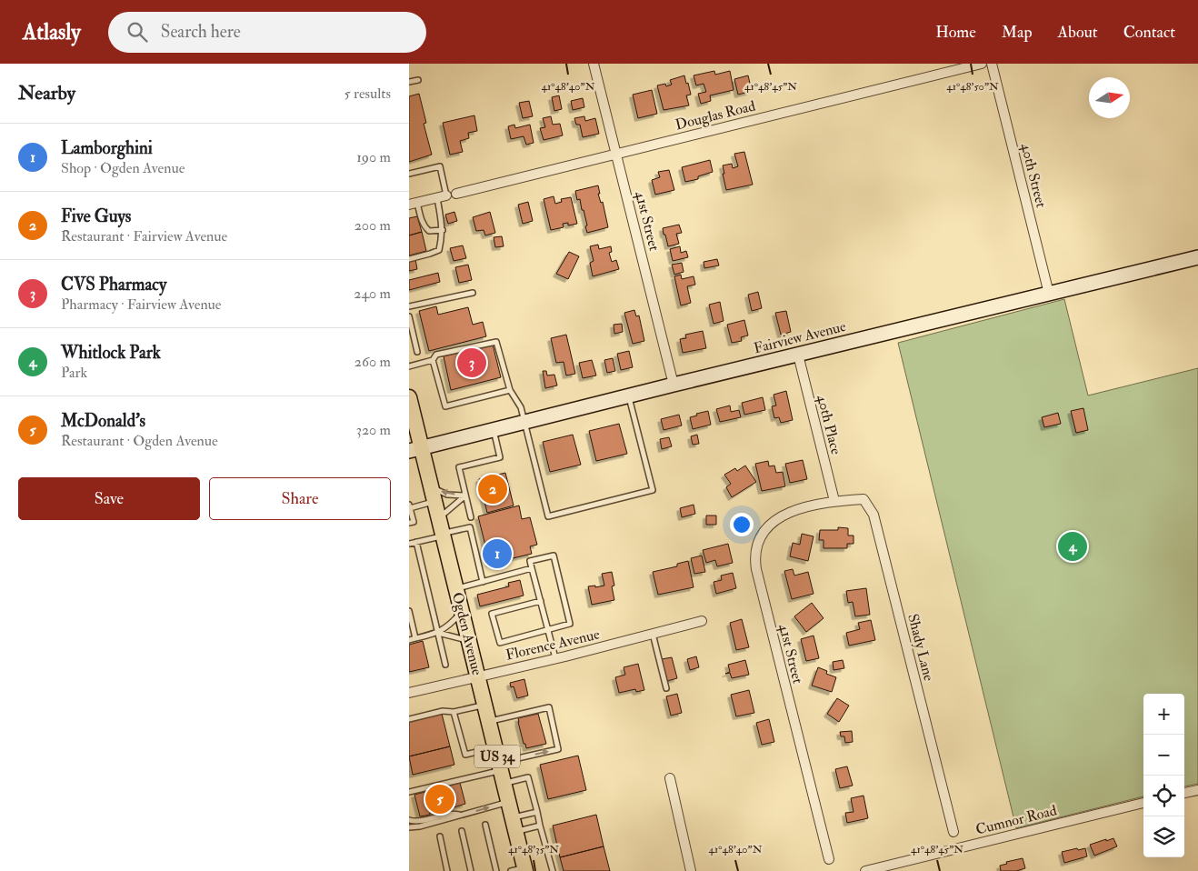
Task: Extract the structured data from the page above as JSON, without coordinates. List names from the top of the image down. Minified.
{"streets":{"main road":["Ogden Avenue","US 34"],"street":["Douglas Road","40th Street","41st Street","Fairview Avenue","40th Place","Florence Avenue","Shady Lane","Cumnor Road"]},"crossings":[["Douglas Road","41st Street"],["40th Street","Fairview Avenue"],["41st Street","Fairview Avenue"],["41st Street","40th Place"],["41st Street","Shady Lane"],["Fairview Avenue","40th Place"],["Fairview Avenue","Ogden Avenue"],["40th Place","Shady Lane"],["Ogden Avenue","Florence Avenue"]],"north":"right","page":{"header":"Atlasly","search":"Search here","nav":["Home","Map","About","Contact"],"heading":["Nearby","5 results"],"list":[{"mark":"1","name":"Lamborghini","note":"Shop · Ogden Avenue","value":"190 m"},{"mark":"2","name":"Five Guys","note":"Restaurant · Fairview Avenue","value":"200 m"},{"mark":"3","name":"CVS Pharmacy","note":"Pharmacy · Fairview Avenue","value":"240 m"},{"mark":"4","name":"Whitlock Park","note":"Park","value":"260 m"},{"mark":"5","name":"McDonald's","note":"Restaurant · Ogden Avenue","value":"320 m"}],"pins":["3","2","4","1","5"],"buttons":["Save","Share"],"map_buttons":["+","−"]},"coordinates":["41°48'40\"N","41°48'45\"N","41°48'50\"N","41°48'35\"N"]}
